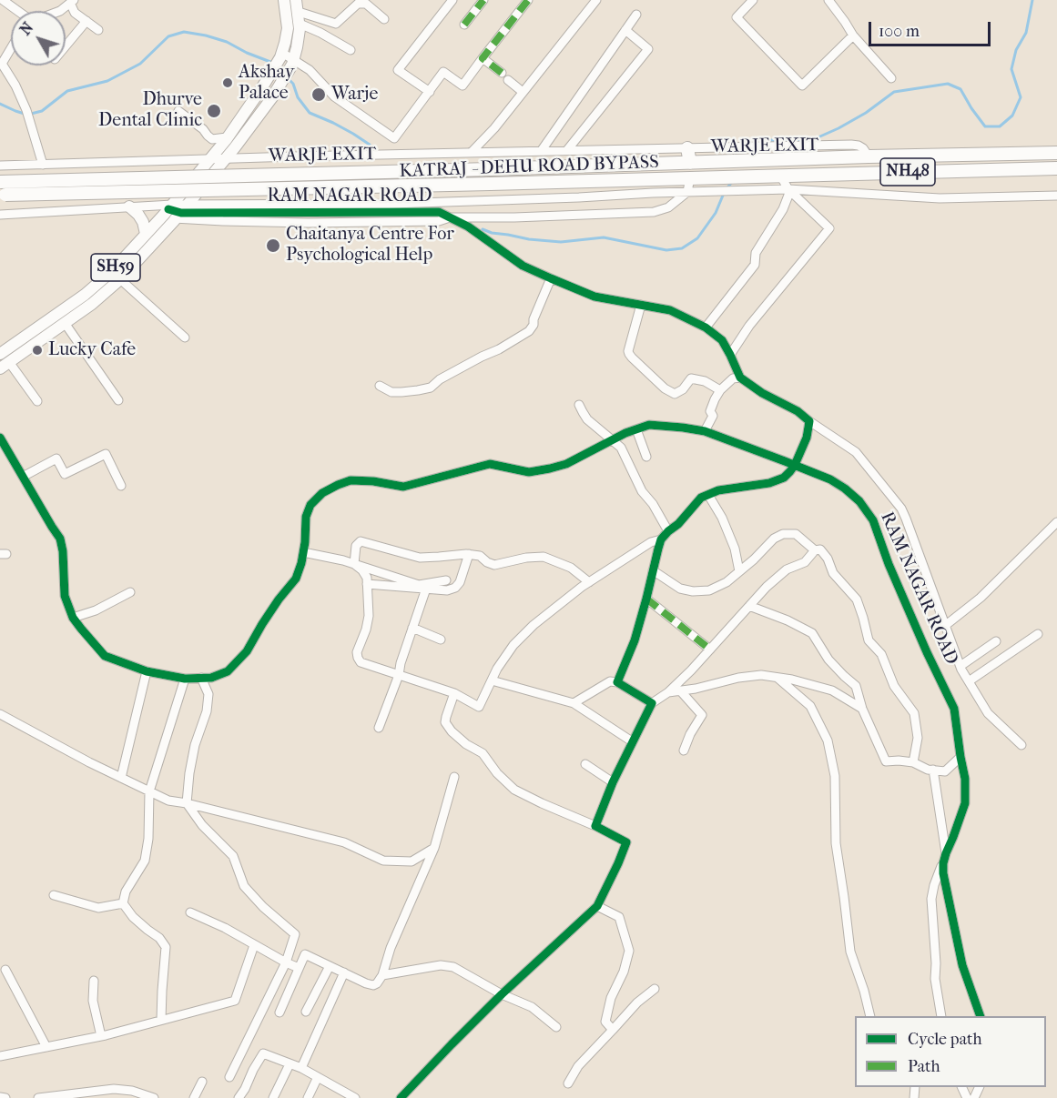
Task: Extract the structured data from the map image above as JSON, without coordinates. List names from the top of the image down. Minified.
{"streets":{"highway":["KATRAJ - DEHU ROAD BYPASS","NH48"],"main road":["SH59"],"street":["WARJE EXIT","RAM NAGAR ROAD"]},"crossings":[["WARJE EXIT","KATRAJ - DEHU ROAD BYPASS"],["WARJE EXIT","SH59"],["RAM NAGAR ROAD","SH59"]],"places":["Akshay Palace","Warje","Dhurve Dental Clinic","Chaitanya Centre For Psychological Help","Lucky Cafe"],"legend":["Cycle path","Path"],"scale_bar":"100 m","north":"top left"}
